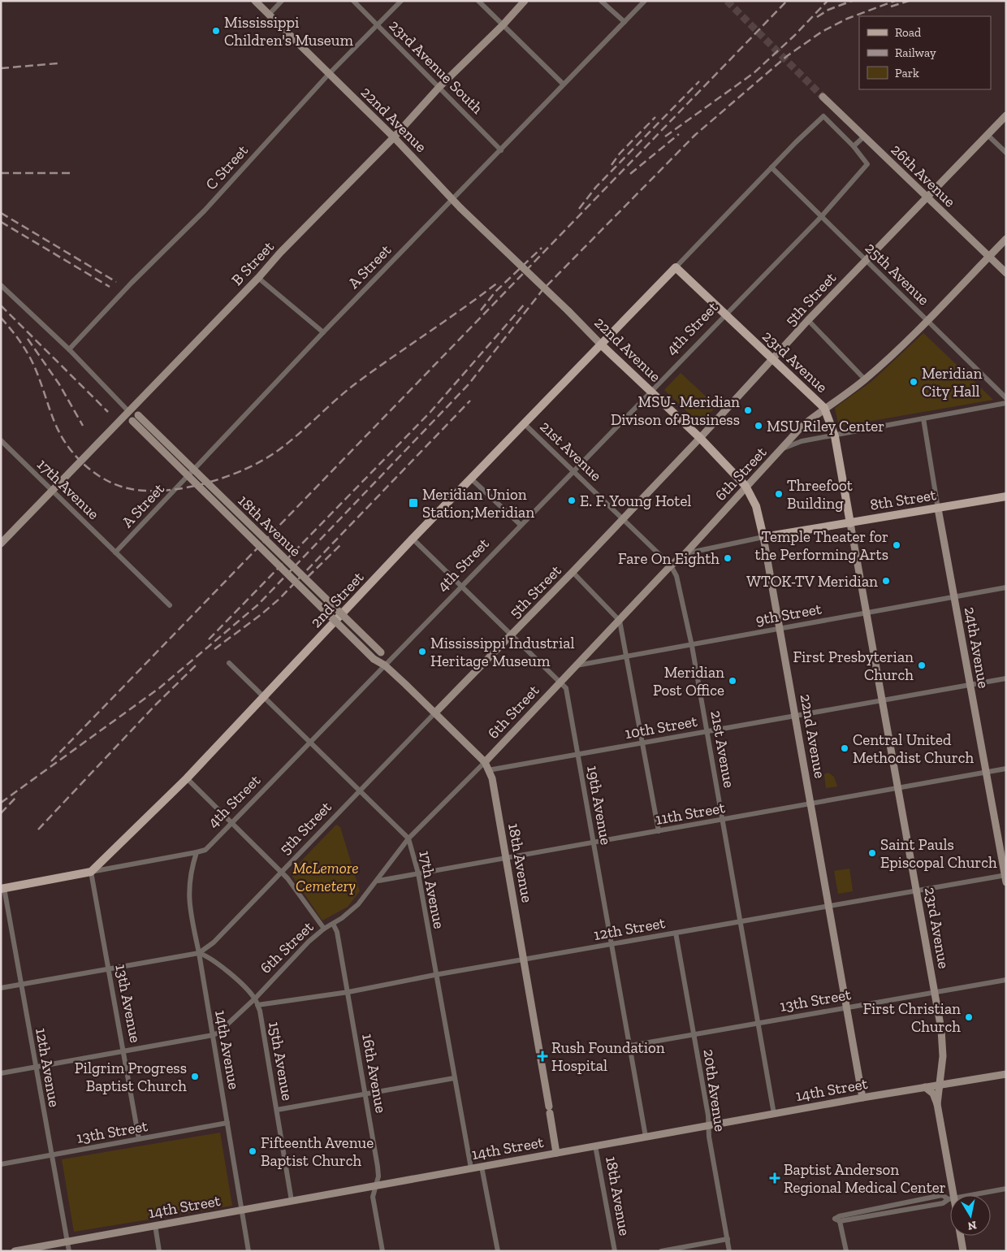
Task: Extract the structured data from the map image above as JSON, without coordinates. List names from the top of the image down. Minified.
{"streets":{"main road":["22nd Avenue","4th Street","23rd Avenue","8th Street","2nd Street"],"street":["23rd Avenue South","C Street","26th Avenue","B Street","A Street","25th Avenue","5th Street","21st Avenue","6th Street","17th Avenue","18th Avenue","9th Street","24th Avenue","10th Street","19th Avenue","11th Street","12th Street","13th Street","13th Avenue","14th Avenue","15th Avenue","12th Avenue","16th Avenue","14th Street","20th Avenue"]},"crossings":[["23rd Avenue South","C Street"],["23rd Avenue South","B Street"],["23rd Avenue South","A Street"],["22nd Avenue","C Street"],["22nd Avenue","B Street"],["22nd Avenue","A Street"],["22nd Avenue","5th Street"],["22nd Avenue","4th Street"],["22nd Avenue","6th Street"],["22nd Avenue","8th Street"],["22nd Avenue","2nd Street"],["22nd Avenue","9th Street"],["22nd Avenue","10th Street"],["22nd Avenue","11th Street"],["22nd Avenue","12th Street"],["22nd Avenue","13th Street"],["22nd Avenue","14th Street"],["C Street","18th Avenue"],["26th Avenue","5th Street"],["26th Avenue","6th Street"],["B Street","17th Avenue"],["B Street","18th Avenue"],["A Street","17th Avenue"],["25th Avenue","5th Street"],["25th Avenue","4th Street"],["25th Avenue","6th Street"],["5th Street","23rd Avenue"],["5th Street","21st Avenue"],["5th Street","17th Avenue"],["5th Street","18th Avenue"],["5th Street","19th Avenue"],["5th Street","13th Avenue"],["5th Street","14th Avenue"],["5th Street","15th Avenue"],["5th Street","12th Avenue"],["4th Street","23rd Avenue"],["4th Street","21st Avenue"],["4th Street","17th Avenue"],["4th Street","18th Avenue"],["4th Street","2nd Street"],["4th Street","19th Avenue"],["4th Street","13th Avenue"],["4th Street","14th Avenue"],["4th Street","12th Avenue"],["23rd Avenue","6th Street"],["23rd Avenue","8th Street"],["23rd Avenue","2nd Street"],["23rd Avenue","9th Street"],["23rd Avenue","10th Street"],["23rd Avenue","11th Street"],["23rd Avenue","12th Street"],["23rd Avenue","13th Street"],["23rd Avenue","14th Street"],["21st Avenue","6th Street"],["21st Avenue","2nd Street"],["21st Avenue","9th Street"],["21st Avenue","10th Street"],["21st Avenue","11th Street"],["21st Avenue","12th Street"],["21st Avenue","13th Street"],["21st Avenue","14th Street"],["6th Street","17th Avenue"],["6th Street","8th Street"],["6th Street","18th Avenue"],["6th Street","9th Street"],["6th Street","19th Avenue"],["6th Street","11th Street"],["6th Street","13th Avenue"],["6th Street","14th Avenue"],["6th Street","15th Avenue"],["6th Street","12th Avenue"],["6th Street","16th Avenue"],["17th Avenue","2nd Street"],["17th Avenue","11th Street"],["17th Avenue","12th Street"],["17th Avenue","14th Street"],["8th Street","24th Avenue"],["18th Avenue","10th Street"],["18th Avenue","11th Street"],["18th Avenue","12th Street"],["18th Avenue","14th Street"],["2nd Street","19th Avenue"],["2nd Street","13th Avenue"],["9th Street","24th Avenue"],["24th Avenue","10th Street"],["24th Avenue","11th Street"],["24th Avenue","12th Street"],["10th Street","19th Avenue"],["19th Avenue","11th Street"],["19th Avenue","12th Street"],["19th Avenue","13th Street"],["19th Avenue","14th Street"],["12th Street","15th Avenue"],["12th Street","16th Avenue"],["12th Street","20th Avenue"],["13th Street","13th Avenue"],["13th Street","14th Avenue"],["13th Street","12th Avenue"],["13th Street","20th Avenue"],["14th Avenue","15th Avenue"],["14th Avenue","14th Street"],["15th Avenue","14th Street"],["12th Avenue","14th Street"],["16th Avenue","14th Street"],["14th Street","20th Avenue"]],"parks":["McLemore Cemetery"],"places":{"other":["Mississippi Children's Museum","Meridian City Hall","MSU- Meridian Divison of Business","MSU Riley Center","Threefoot Building","E. F. Young Hotel","Temple Theater for the Performing Arts","Fare On Eighth","WTOK-TV Meridian","Mississippi Industrial Heritage Museum","First Presbyterian Church","Meridian Post Office","Central United Methodist Church","Saint Pauls Episcopal Church","First Christian Church","Pilgrim Progress Baptist Church","Fifteenth Avenue Baptist Church"],"transit":["Meridian Union Station;Meridian"],"health":["Rush Foundation Hospital","Baptist Anderson Regional Medical Center"]},"legend":["Road","Railway","Park"],"north":"bottom"}
